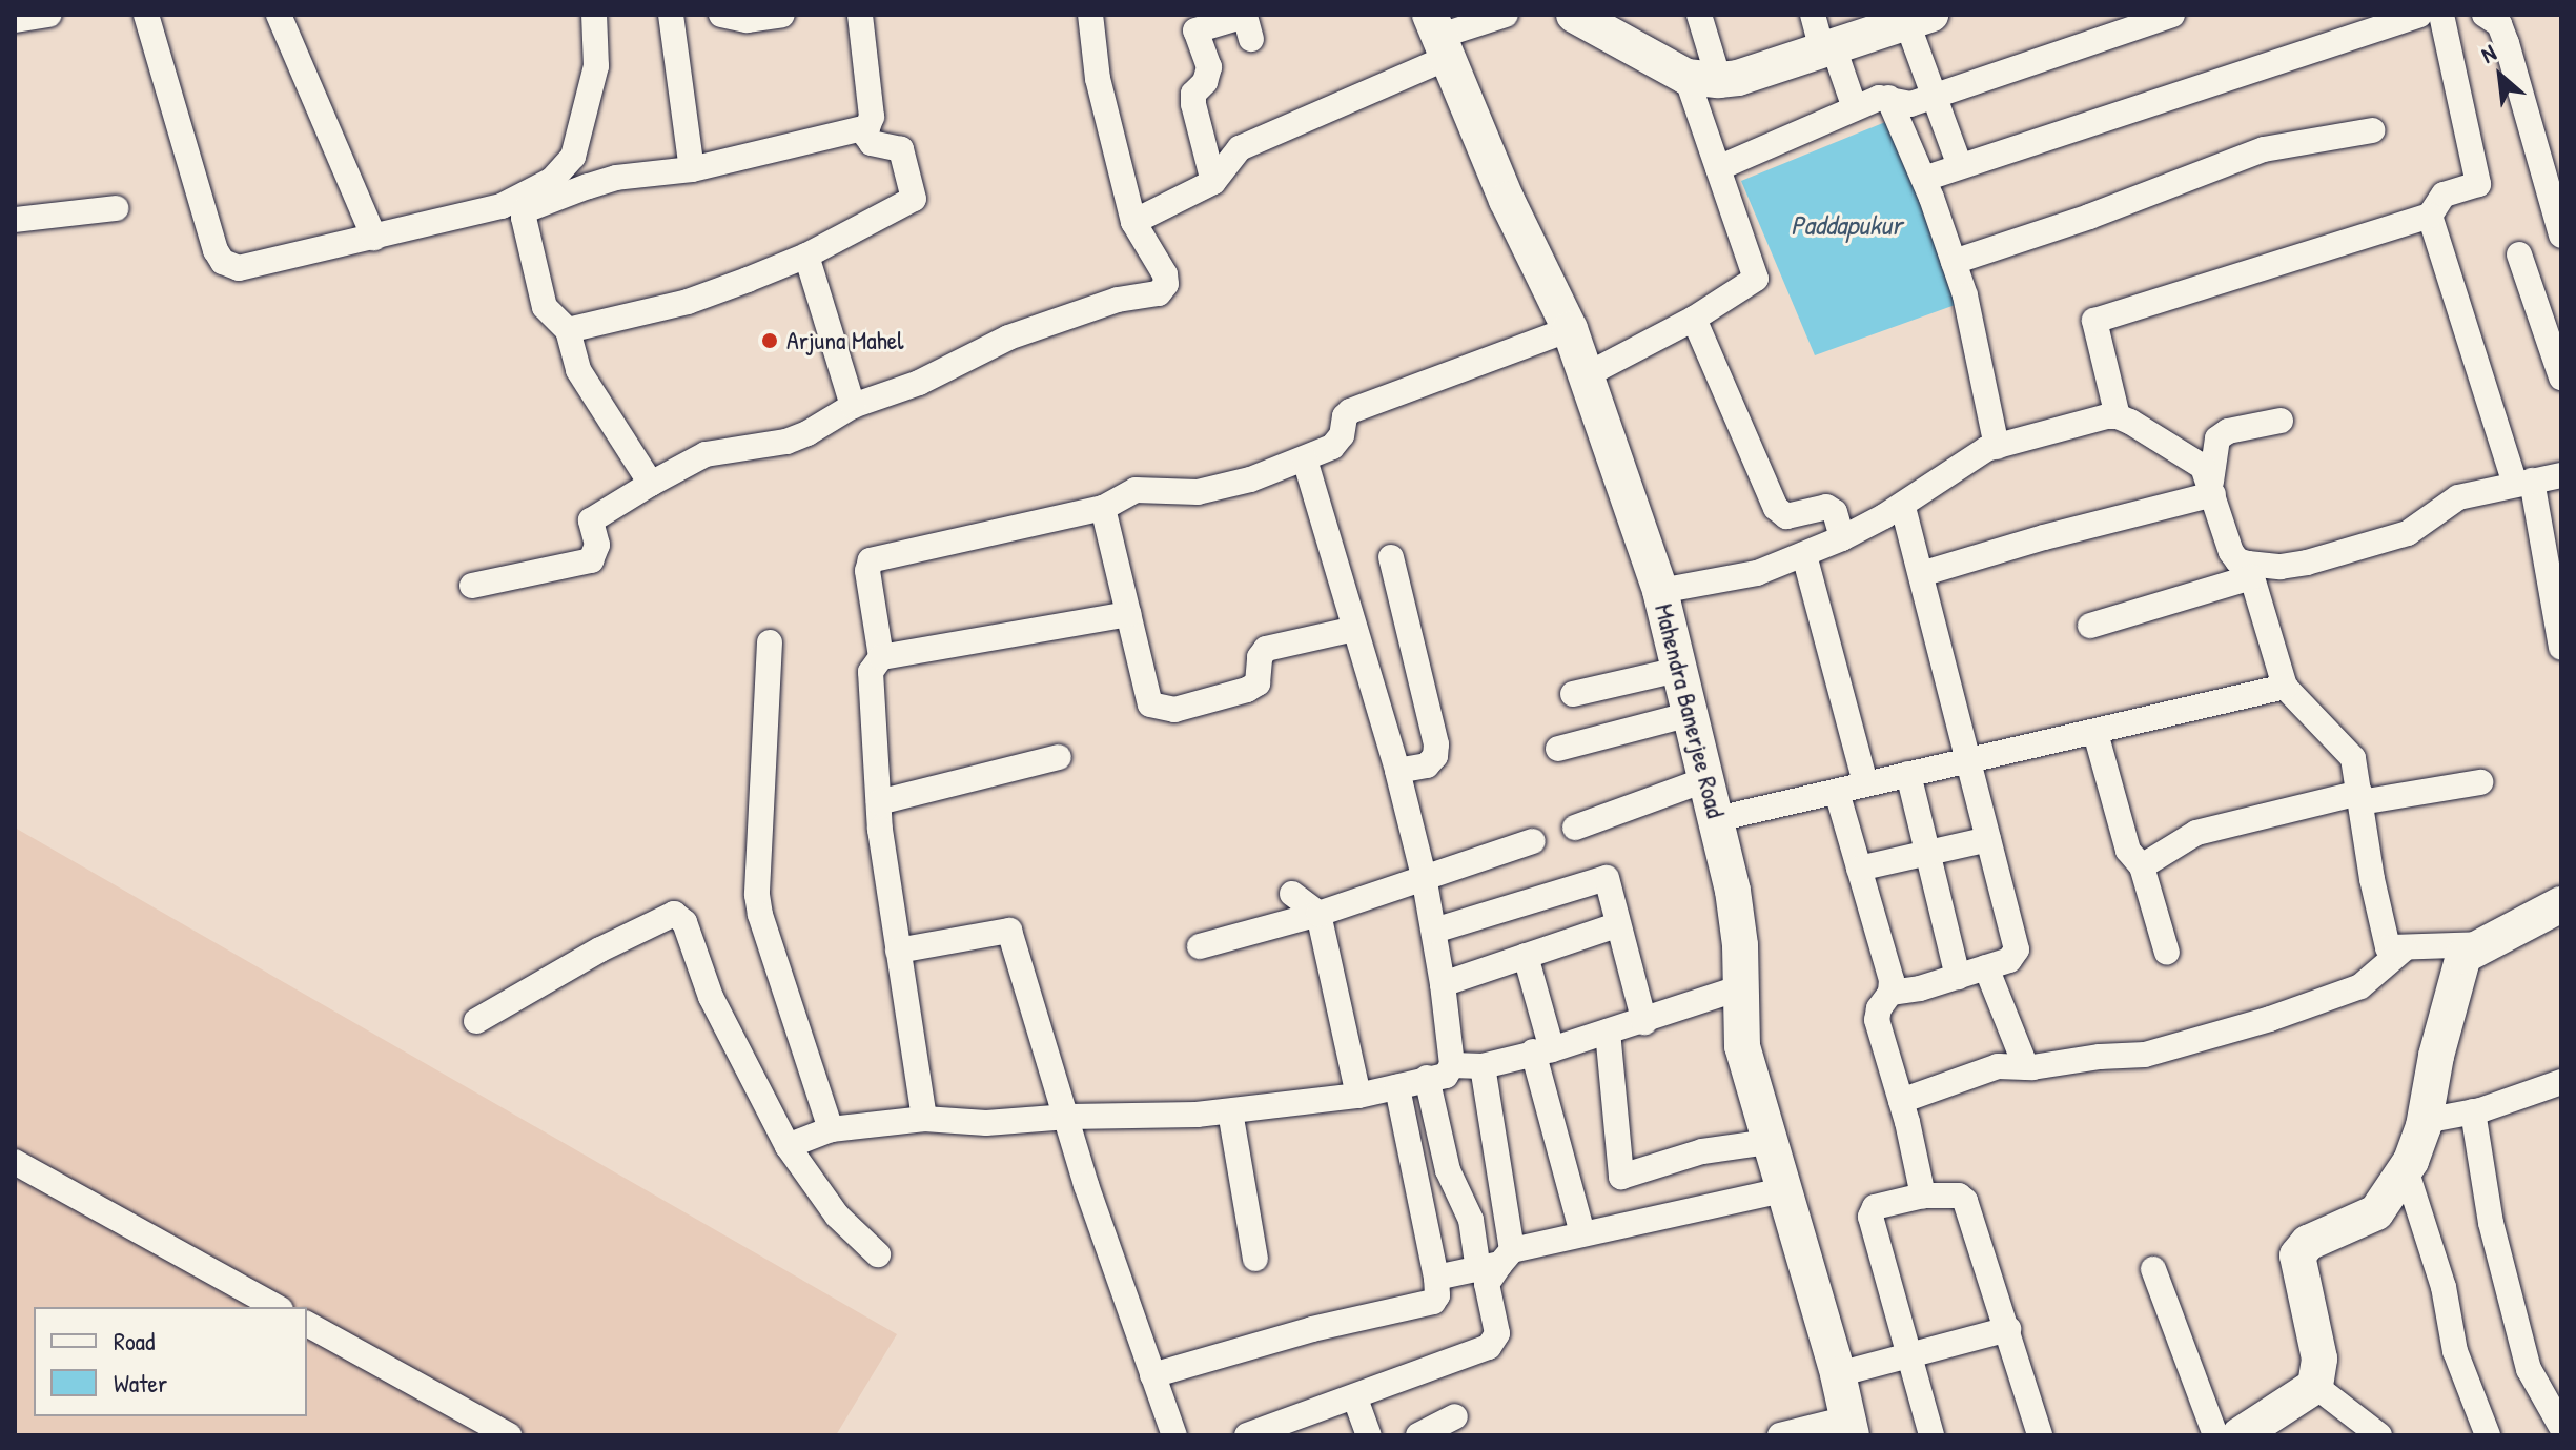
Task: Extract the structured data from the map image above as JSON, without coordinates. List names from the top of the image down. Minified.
{"streets":{"street":["Mahendra Banerjee Road"]},"water":["Paddapukur"],"places":["Arjuna Mahel"],"legend":["Road","Water"],"north":"top left"}
